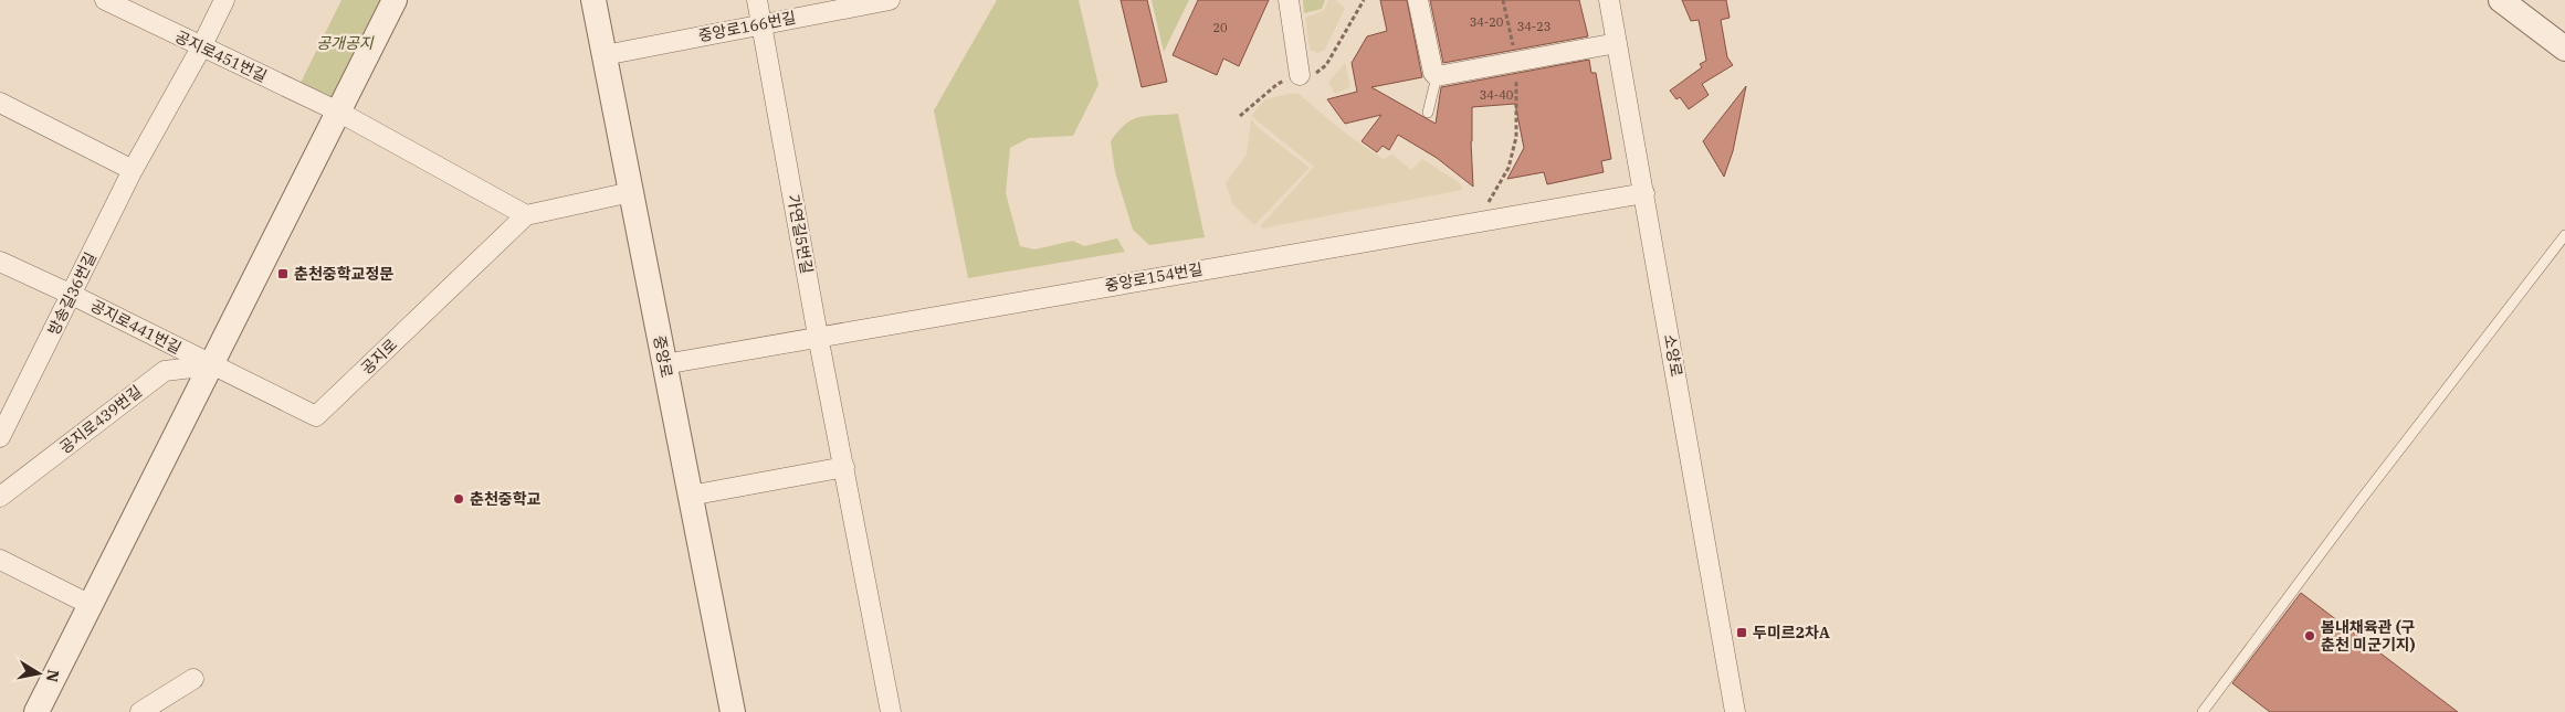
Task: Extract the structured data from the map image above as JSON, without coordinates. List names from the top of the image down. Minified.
{"streets":{"street":["중앙로166번길","공지로451번길","가연길5번길","중앙로154번길","방송길36번길","공지로441번길","소양로","공지로","중앙로","공지로439번길"]},"crossings":[["중앙로166번길","가연길5번길"],["중앙로166번길","중앙로"],["공지로451번길","방송길36번길"],["가연길5번길","중앙로154번길"],["중앙로154번길","소양로"],["중앙로154번길","중앙로"],["방송길36번길","공지로441번길"],["공지로441번길","공지로"],["공지로441번길","공지로439번길"],["공지로","공지로439번길"]],"parks":["공개공지"],"places":{"transit":["춘천중학교정문","두미르2차A"],"other":["춘천중학교","봄내채육관 (구 춘천 미군기지)"]},"house_numbers":["34-20","34-23","20","34-40"],"north":"right"}
